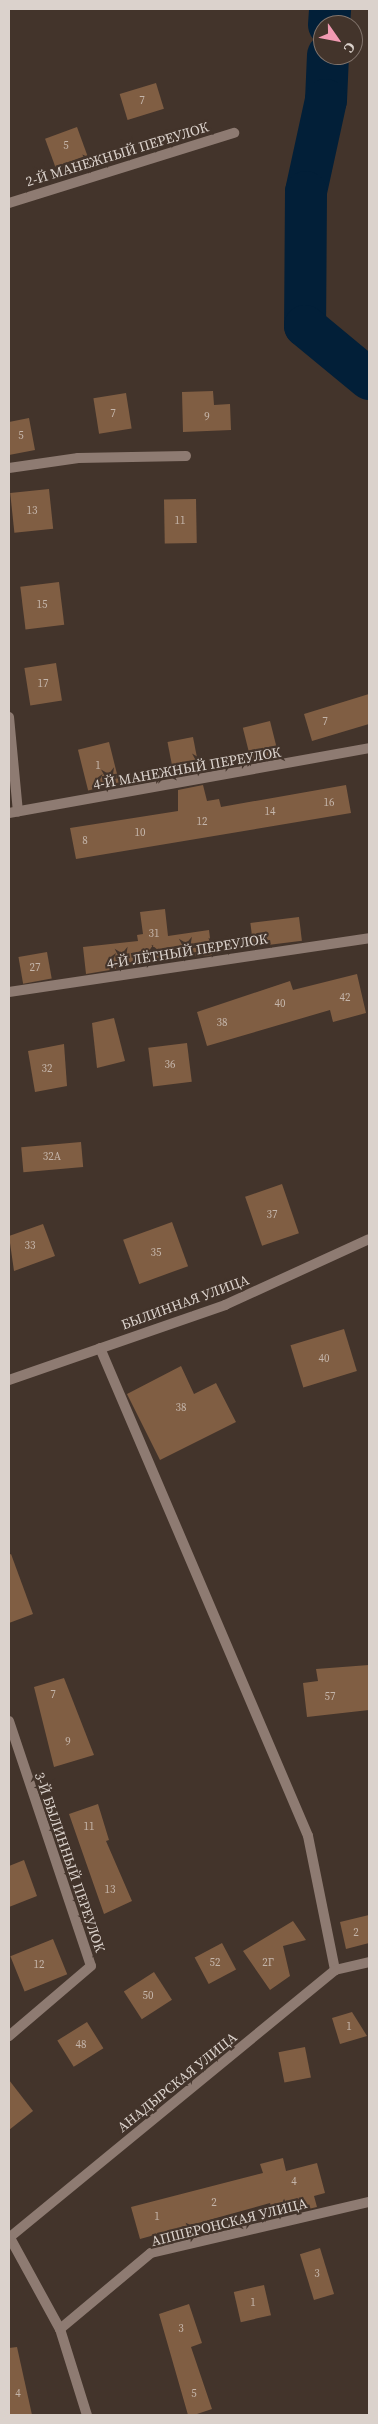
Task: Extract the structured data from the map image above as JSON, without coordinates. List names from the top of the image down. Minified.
{"streets":{"street":["2-Й МАНЕЖНЫЙ ПЕРЕУЛОК","4-Й МАНЕЖНЫЙ ПЕРЕУЛОК","4-Й ЛЁТНЫЙ ПЕРЕУЛОК","БЫЛИННАЯ УЛИЦА","3-Й БЫЛИННЫЙ ПЕРЕУЛОК","АНАДЫРСКАЯ УЛИЦА","АПШЕРОНСКАЯ УЛИЦА"]},"house_numbers":["7","5","7","9","5","13","11","15","17","7","1","16","14","12","10","8","31","27","42","40","38","36","32","32А","37","33","35","40","38","7","57","9","11","13","2","52","2Г","12","50","1","48","4","2","1","3","1","3","4","5"],"north":"bottom right"}
